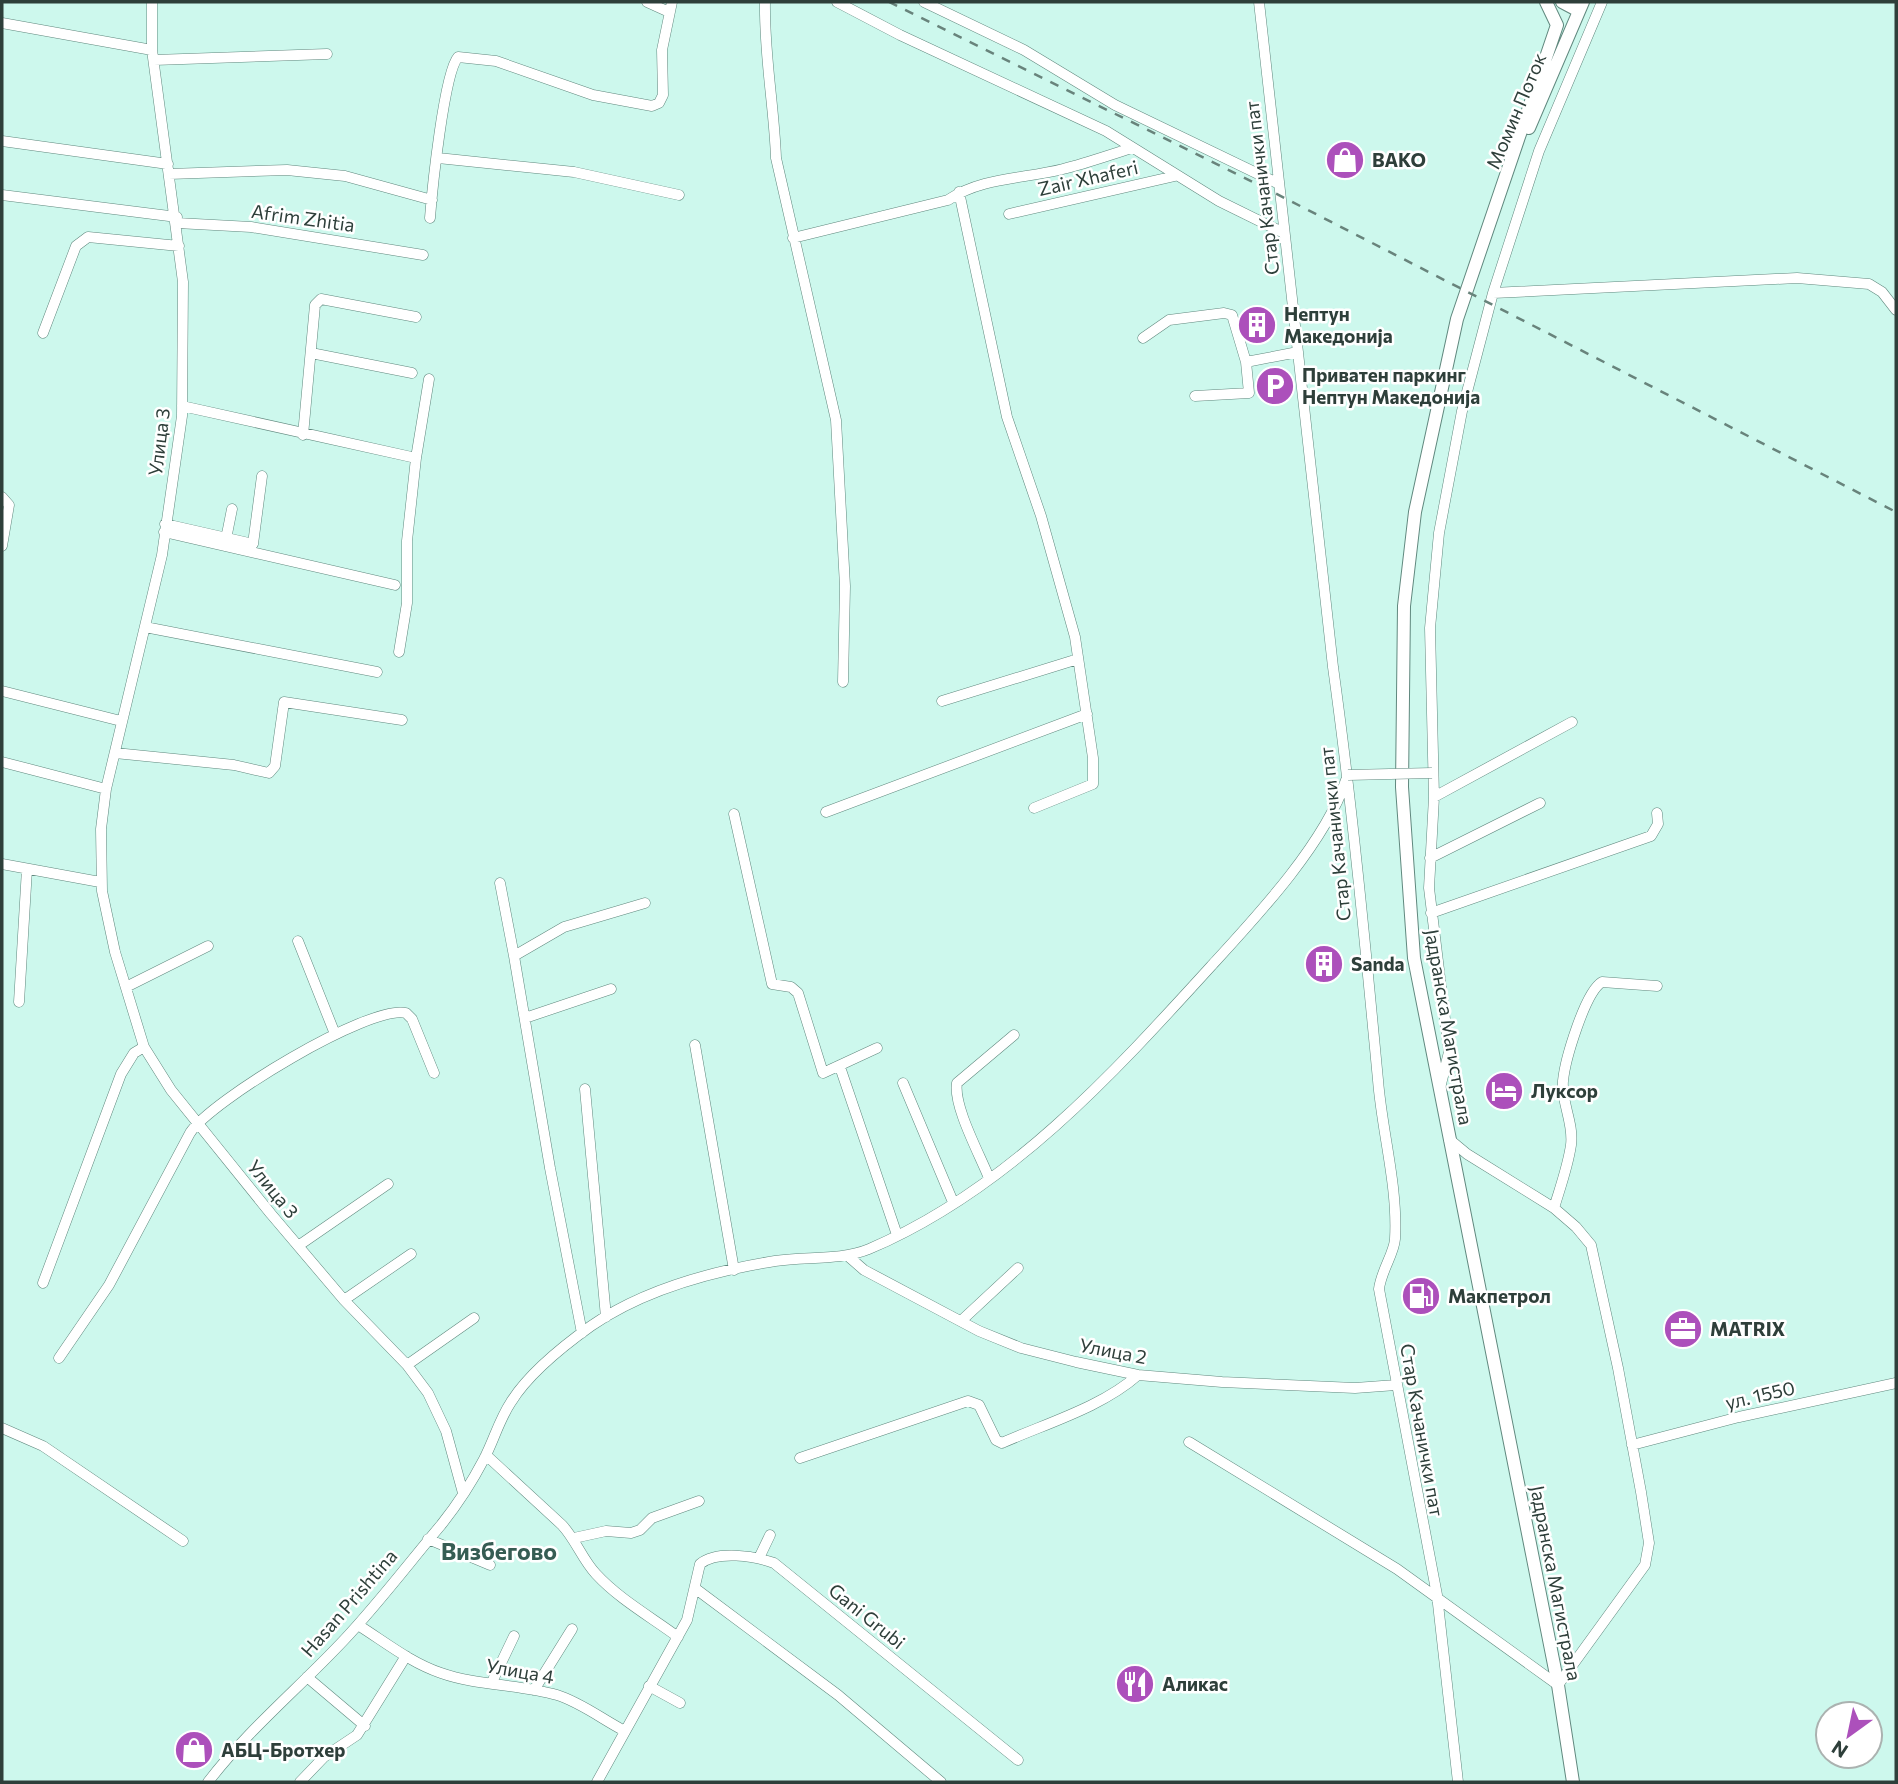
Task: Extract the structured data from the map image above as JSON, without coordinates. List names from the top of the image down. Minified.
{"streets":{"street":["Момин Поток","Zair Xhaferi","Стар Качанички пат","Afrim Zhitia","Улица 3","Јадранска Магистрала","Улица 2","ул. 1550","Hasan Prishtina","Gani Grubi","Улица 4"]},"crossings":[["Момин Поток","Јадранска Магистрала"],["Стар Качанички пат","Улица 2"],["Стар Качанички пат","Hasan Prishtina"],["Afrim Zhitia","Улица 3"],["Улица 3","Hasan Prishtina"],["Улица 2","Hasan Prishtina"],["Hasan Prishtina","Улица 4"],["Gani Grubi","Улица 4"]],"districts":["Визбегово"],"places":{"shop":["BAKO","АБЦ-Бротхер"],"building":["Нептун Македонија","Sanda"],"parking":["Приватен паркинг Нептун Македонија"],"hotel":["Луксор"],"fuel station":["Макпетрол"],"office":["MATRIX"],"restaurant":["Аликас"]},"north":"bottom left"}
